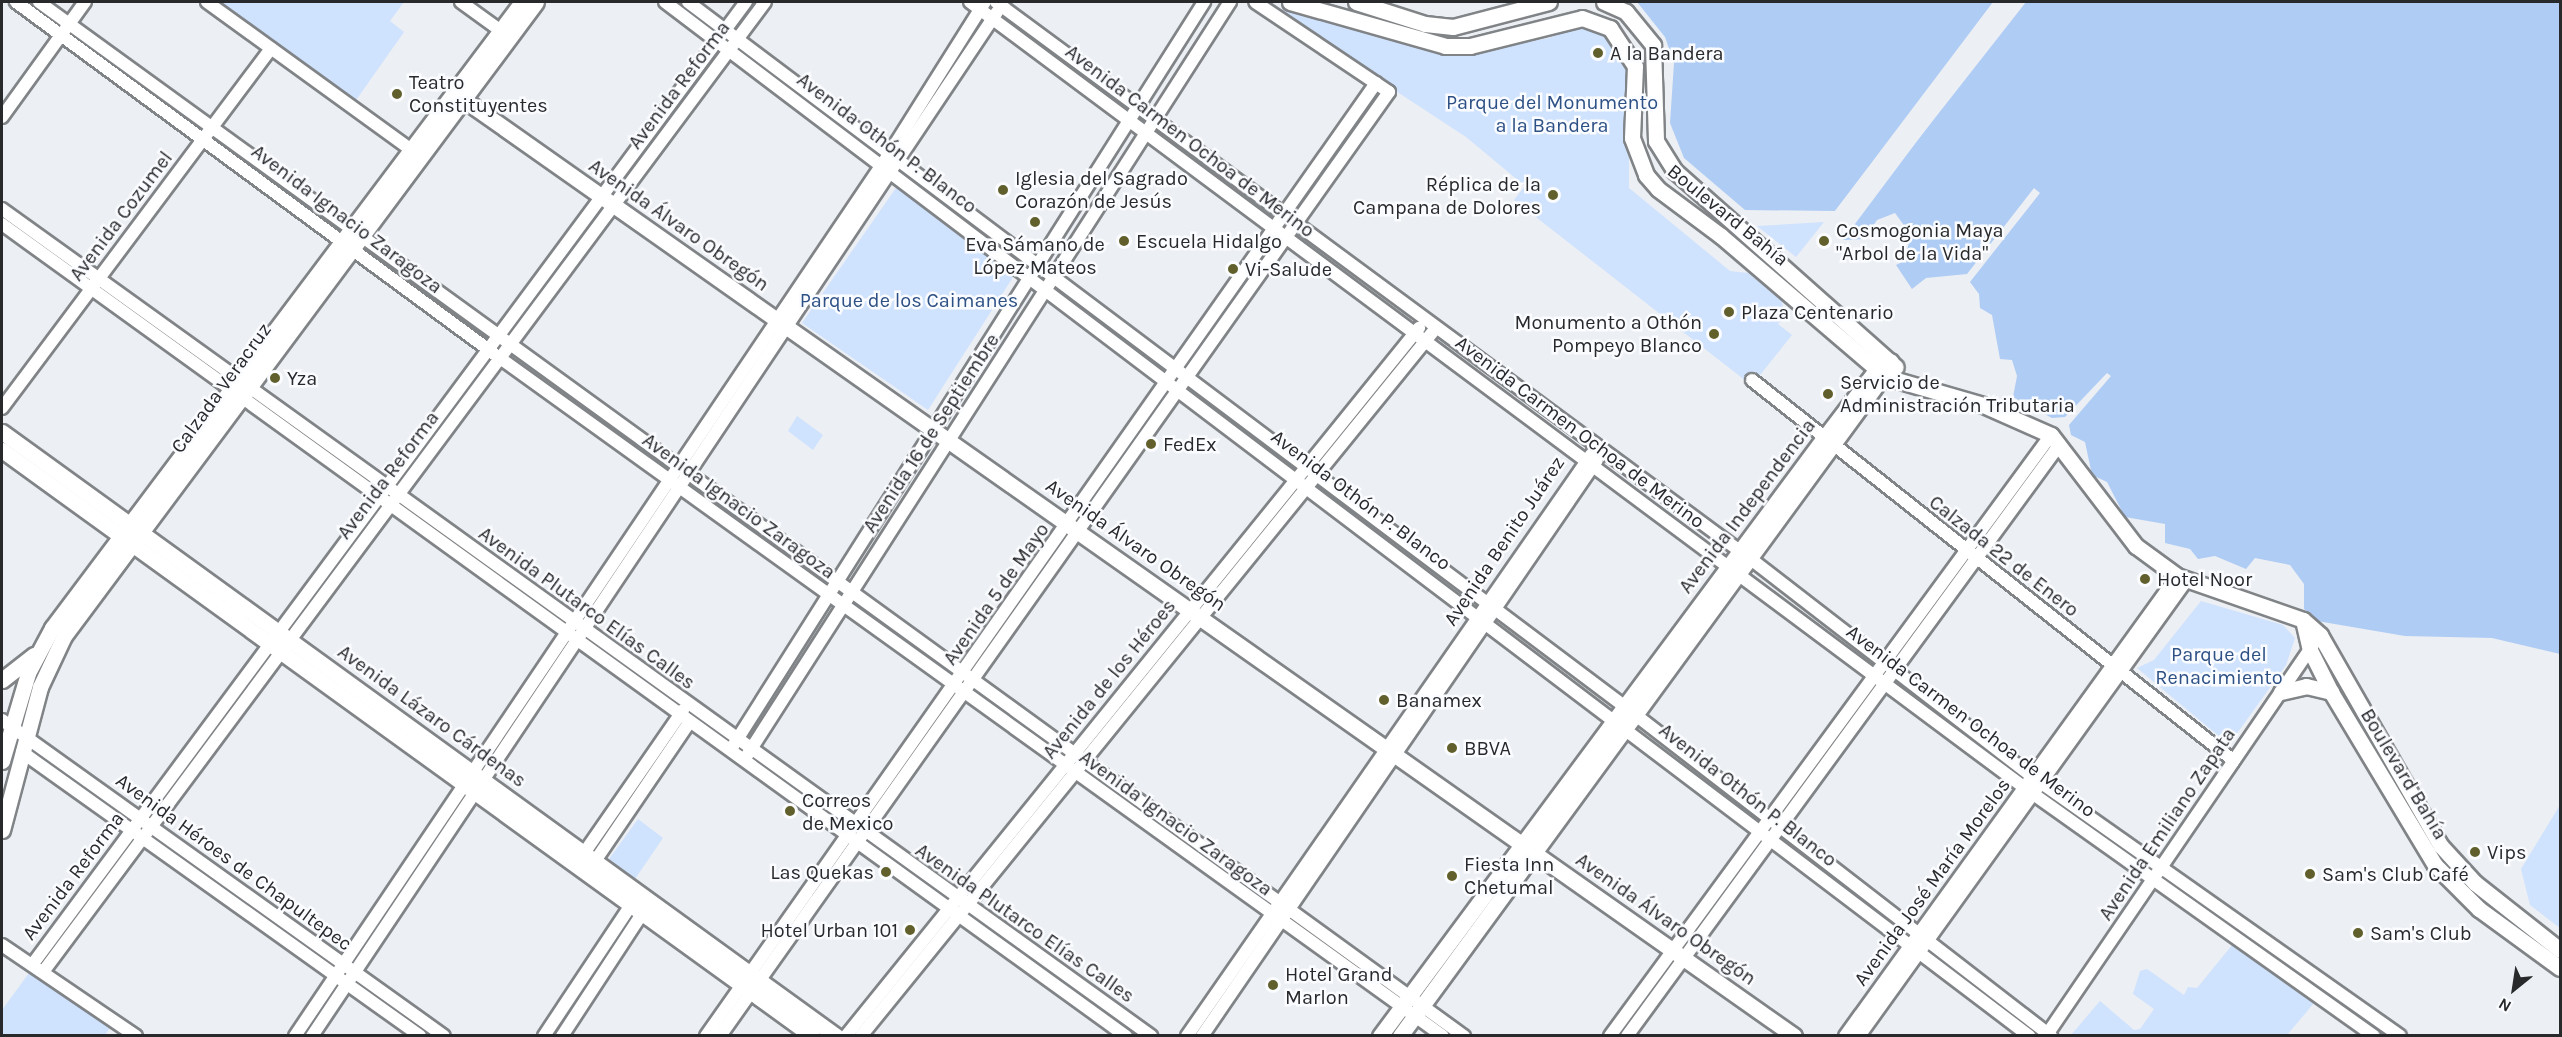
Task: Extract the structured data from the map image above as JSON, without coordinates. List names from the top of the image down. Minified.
{"streets":{"main road":["Boulevard Bahía","Avenida Álvaro Obregón","Calzada Veracruz","Avenida Independencia","Avenida Lázaro Cárdenas","Avenida Héroes de Chapultepec"],"street":["Avenida Reforma","Avenida Carmen Ochoa de Merino","Avenida Othón P. Blanco","Avenida Cozumel","Avenida Ignacio Zaragoza","Avenida 16 de Septiembre","Avenida Benito Juárez","Calzada 22 de Enero","Avenida 5 de Mayo","Avenida Plutarco Elías Calles","Avenida de los Héroes","Avenida Emiliano Zapata","Avenida José María Morelos"]},"crossings":[["Avenida Reforma","Avenida Othón P. Blanco"],["Avenida Reforma","Avenida Ignacio Zaragoza"],["Avenida Reforma","Avenida Álvaro Obregón"],["Avenida Reforma","Avenida Plutarco Elías Calles"],["Avenida Reforma","Avenida Lázaro Cárdenas"],["Avenida Reforma","Avenida Héroes de Chapultepec"],["Avenida Carmen Ochoa de Merino","Avenida 16 de Septiembre"],["Avenida Carmen Ochoa de Merino","Avenida Independencia"],["Avenida Carmen Ochoa de Merino","Avenida Benito Juárez"],["Avenida Carmen Ochoa de Merino","Avenida 5 de Mayo"],["Avenida Carmen Ochoa de Merino","Avenida de los Héroes"],["Avenida Carmen Ochoa de Merino","Avenida Emiliano Zapata"],["Avenida Carmen Ochoa de Merino","Avenida José María Morelos"],["Avenida Othón P. Blanco","Avenida 16 de Septiembre"],["Avenida Othón P. Blanco","Avenida Independencia"],["Avenida Othón P. Blanco","Avenida Benito Juárez"],["Avenida Othón P. Blanco","Avenida 5 de Mayo"],["Avenida Othón P. Blanco","Avenida de los Héroes"],["Avenida Othón P. Blanco","Avenida Emiliano Zapata"],["Avenida Othón P. Blanco","Avenida José María Morelos"],["Boulevard Bahía","Avenida Independencia"],["Boulevard Bahía","Avenida Emiliano Zapata"],["Boulevard Bahía","Avenida José María Morelos"],["Avenida Cozumel","Avenida Ignacio Zaragoza"],["Avenida Cozumel","Avenida Plutarco Elías Calles"],["Avenida Ignacio Zaragoza","Calzada Veracruz"],["Avenida Ignacio Zaragoza","Avenida 16 de Septiembre"],["Avenida Ignacio Zaragoza","Avenida Independencia"],["Avenida Ignacio Zaragoza","Avenida Benito Juárez"],["Avenida Ignacio Zaragoza","Avenida 5 de Mayo"],["Avenida Ignacio Zaragoza","Avenida de los Héroes"],["Avenida Álvaro Obregón","Calzada Veracruz"],["Avenida Álvaro Obregón","Avenida 16 de Septiembre"],["Avenida Álvaro Obregón","Avenida Independencia"],["Avenida Álvaro Obregón","Avenida Benito Juárez"],["Avenida Álvaro Obregón","Avenida 5 de Mayo"],["Avenida Álvaro Obregón","Avenida de los Héroes"],["Calzada Veracruz","Avenida Plutarco Elías Calles"],["Calzada Veracruz","Avenida Lázaro Cárdenas"],["Calzada Veracruz","Avenida Héroes de Chapultepec"],["Avenida 16 de Septiembre","Avenida Plutarco Elías Calles"],["Avenida Independencia","Calzada 22 de Enero"],["Calzada 22 de Enero","Avenida Emiliano Zapata"],["Calzada 22 de Enero","Avenida José María Morelos"],["Avenida 5 de Mayo","Avenida Plutarco Elías Calles"],["Avenida 5 de Mayo","Avenida Lázaro Cárdenas"],["Avenida Plutarco Elías Calles","Avenida de los Héroes"]],"parks":["Parque del Monumento a la Bandera","Parque de los Caimanes","Parque del Renacimiento"],"places":["A la Bandera","Teatro Constituyentes","Iglesia del Sagrado Corazón de Jesús","Réplica de la Campana de Dolores","Eva Sámano de López Mateos","Escuela Hidalgo","Cosmogonia Maya \"Arbol de la Vida\"","Vi-Salude","Plaza Centenario","Monumento a Othón Pompeyo Blanco","Yza","Servicio de Administración Tributaria","FedEx","Hotel Noor","Banamex","BBVA","Correos de Mexico","Vips","Las Quekas","Sam's Club Café","Fiesta Inn Chetumal","Hotel Urban 101","Sam's Club","Hotel Grand Marlon"],"north":"bottom left"}
